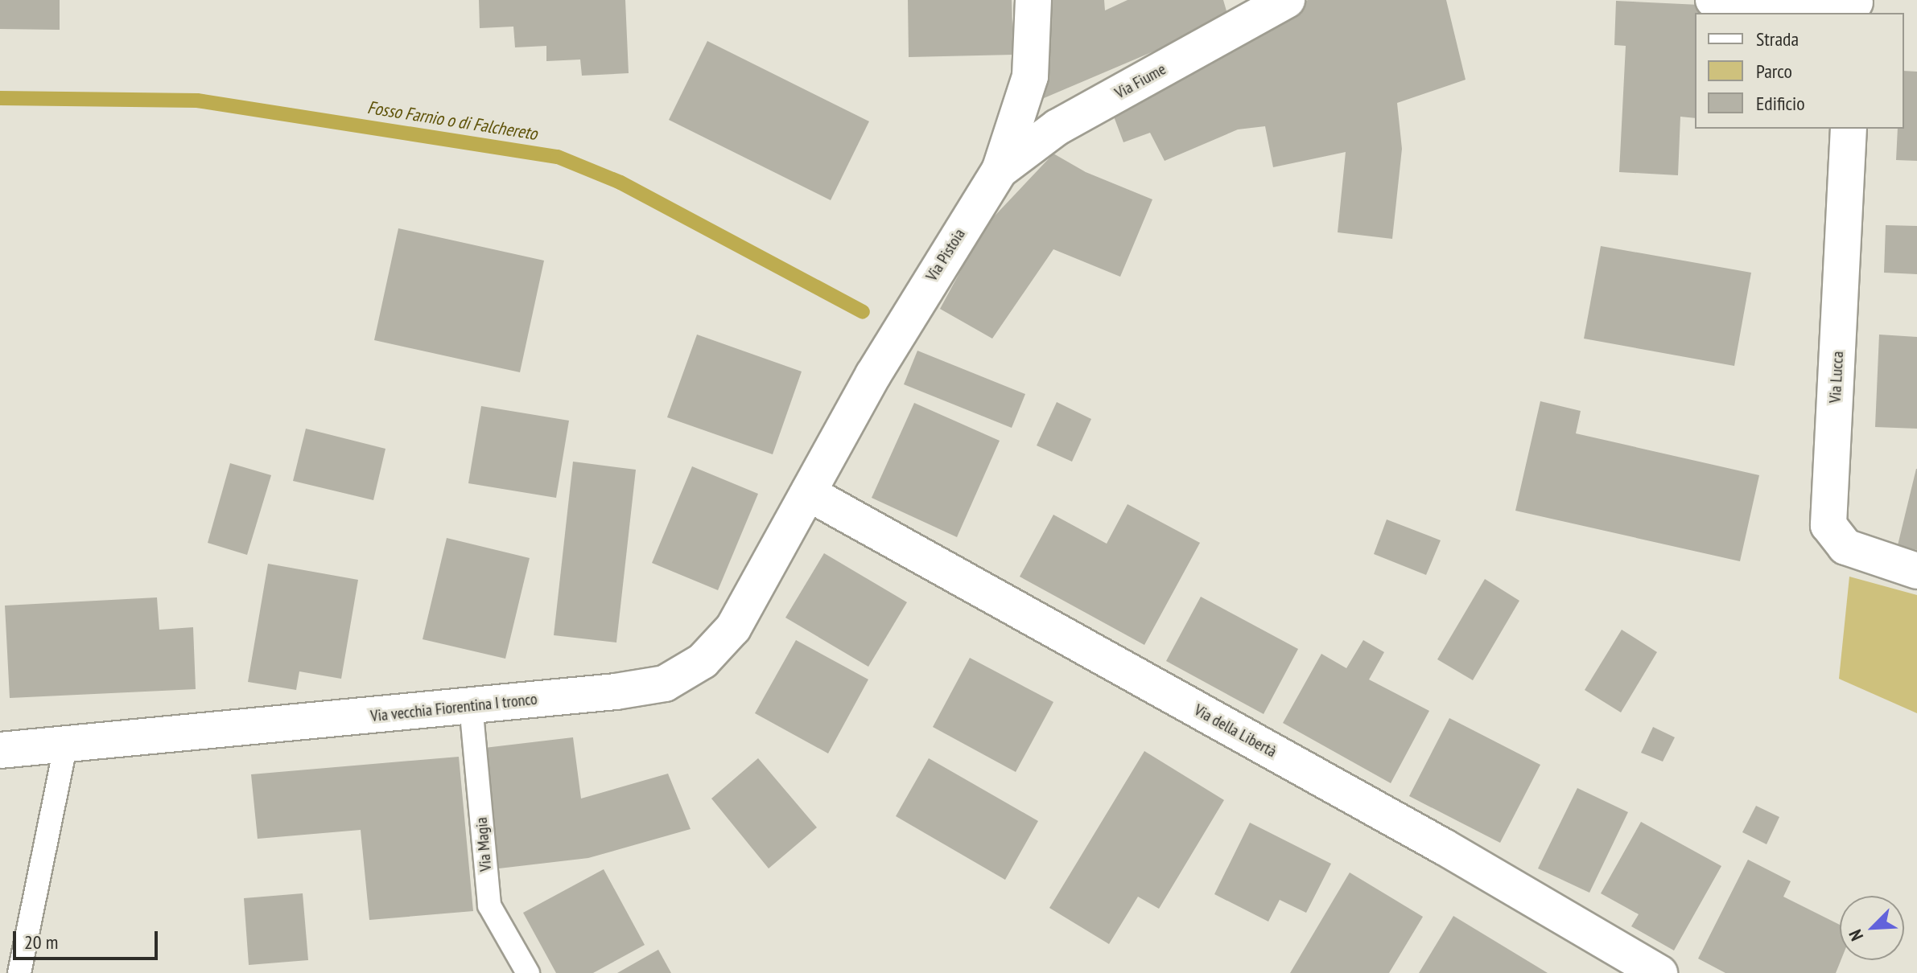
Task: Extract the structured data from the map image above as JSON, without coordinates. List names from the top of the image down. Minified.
{"streets":{"street":["Via Fiume","Via Pistoia","Via Lucca","Via vecchia Fiorentina I tronco","Via della Libertà"],"lane":["Via Magia"]},"crossings":[["Via Fiume","Via Pistoia"],["Via Pistoia","Via vecchia Fiorentina I tronco"],["Via Pistoia","Via della Libertà"],["Via vecchia Fiorentina I tronco","Via della Libertà"],["Via vecchia Fiorentina I tronco","Via Magia"]],"water":["Fosso Farnio o di Falchereto"],"legend":["Strada","Parco","Edificio"],"scale_bar":"20 m","north":"bottom left"}
